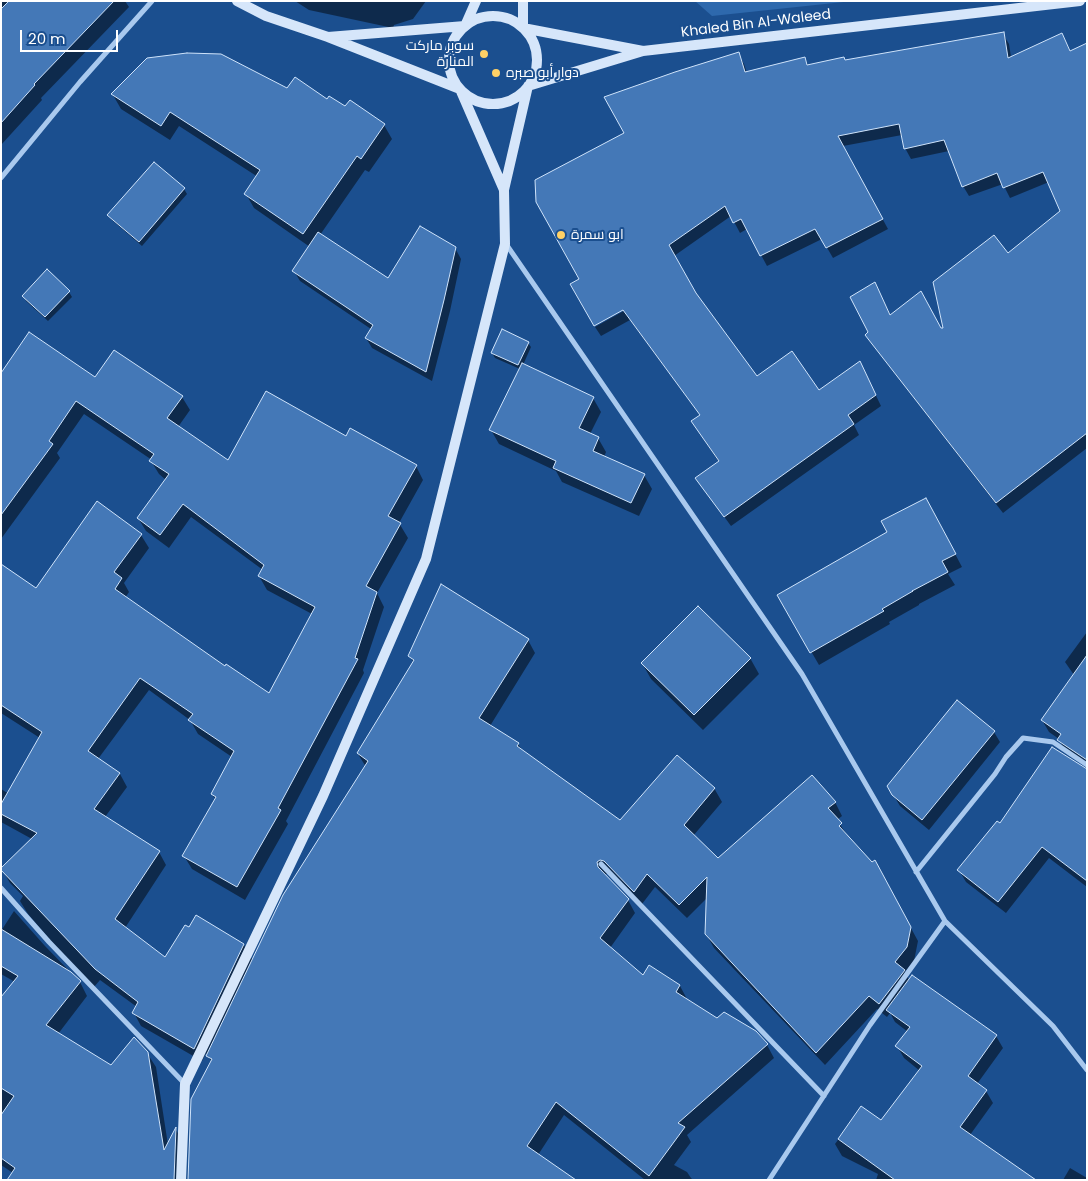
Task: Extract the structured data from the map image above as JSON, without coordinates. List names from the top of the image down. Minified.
{"streets":{"street":["Khaled Bin Al-Waleed"]},"places":["سوبر ماركت المنارة","دوار أبو صبره","ابو سمرة"],"scale_bar":"20 m"}
